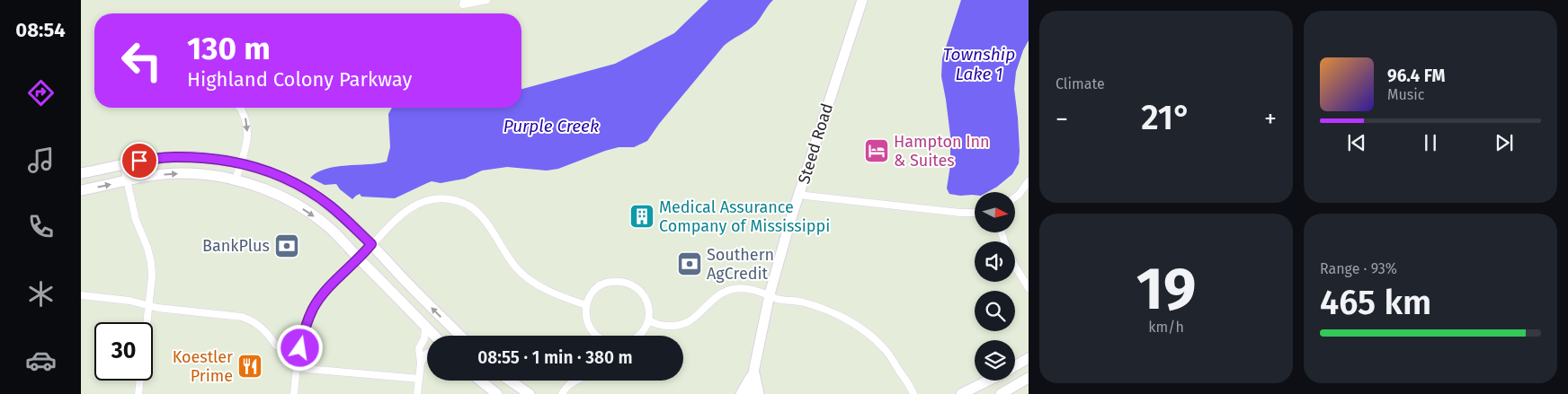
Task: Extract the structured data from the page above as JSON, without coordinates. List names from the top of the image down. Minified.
{"streets":{"street":["Steed Road"]},"water":["Township Lake 1","Purple Creek"],"places":{"hotel":["Hampton Inn & Suites"],"building":["Medical Assurance Company of Mississippi"],"bank":["BankPlus","Southern AgCredit"],"restaurant":["Koestler Prime"]},"north":"right","page":{"tabs":"08:54","tile":["Climate",["19","km/h"],["Range · 93%","465 km"]],"turn":["130 m","Highland Colony Parkway"],"song":["96.4 FM","Music"],"heat":["−","21°","+"],"limit":"30","trip":"08:55 · 1 min · 380 m"}}
